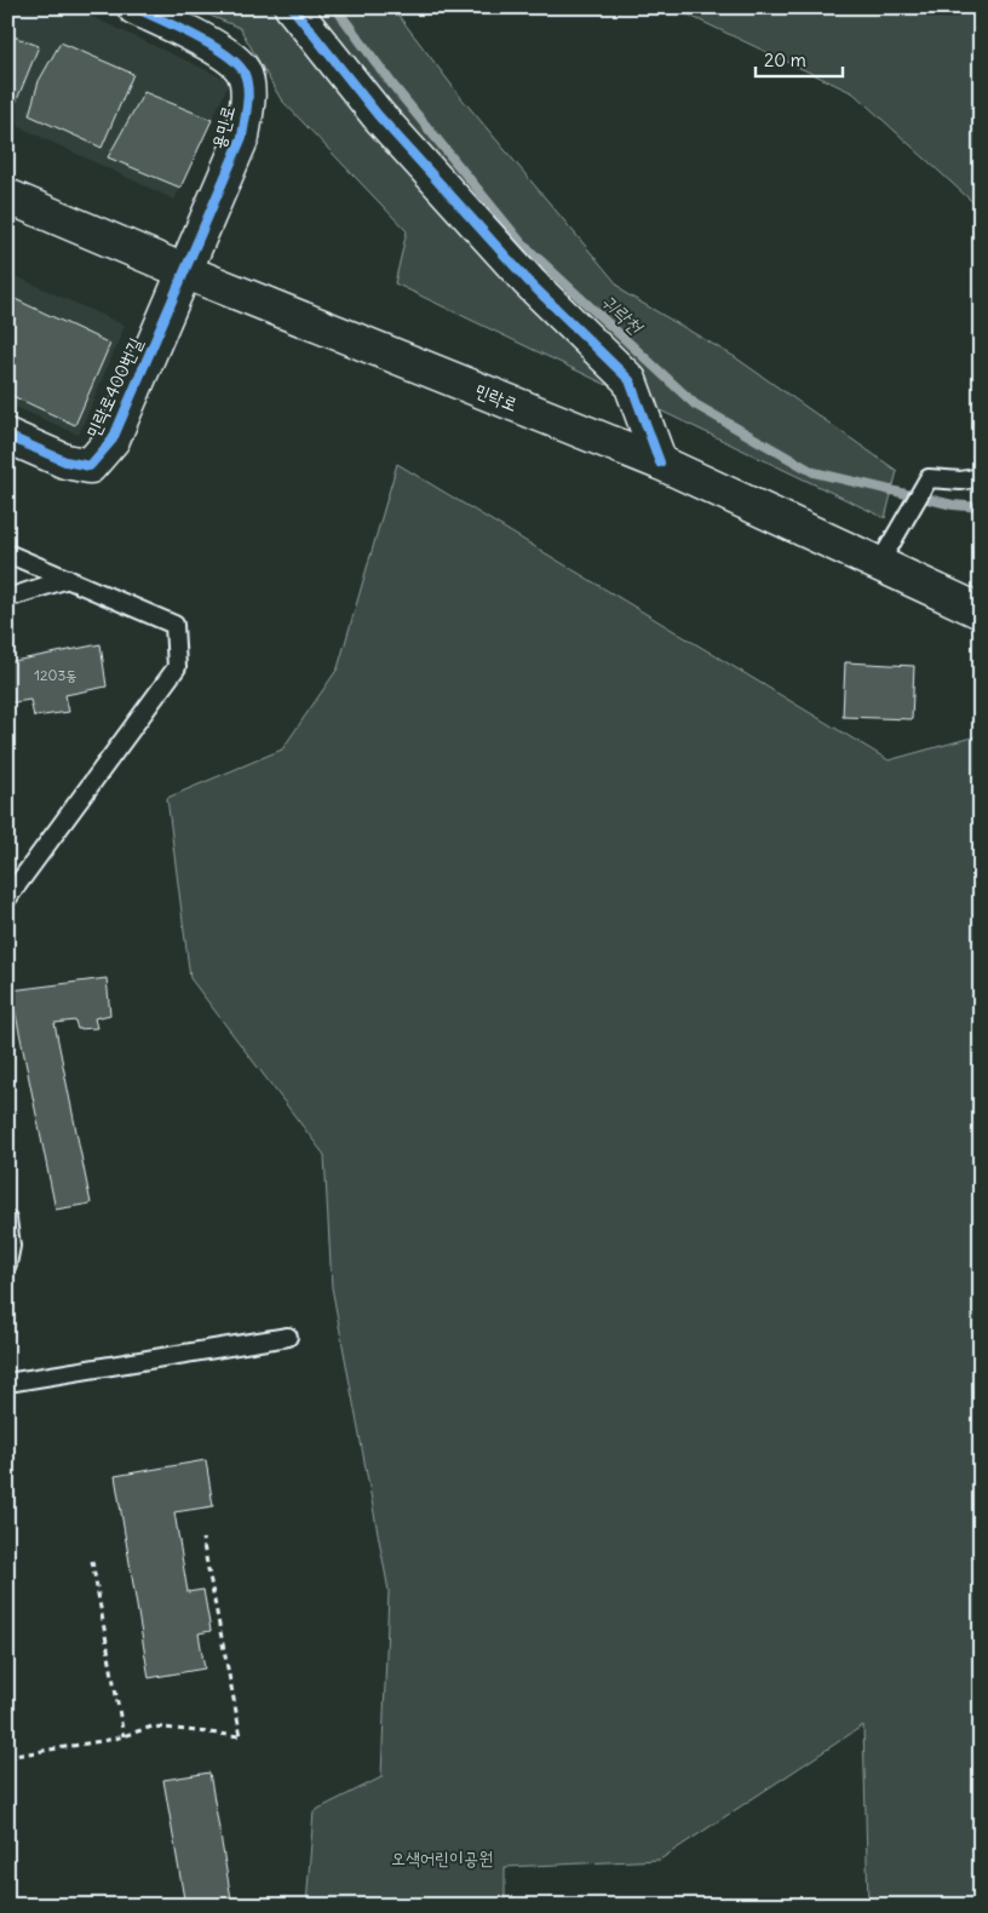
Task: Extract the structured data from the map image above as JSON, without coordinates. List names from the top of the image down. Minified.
{"streets":{"street":["용민로","민락로400번길","민락로"]},"crossings":[["용민로","민락로400번길"],["용민로","민락로"],["민락로400번길","민락로"]],"water":["귀락천"],"parks":["오색어린이공원"],"house_numbers":["1203동"],"scale_bar":"20 m"}
